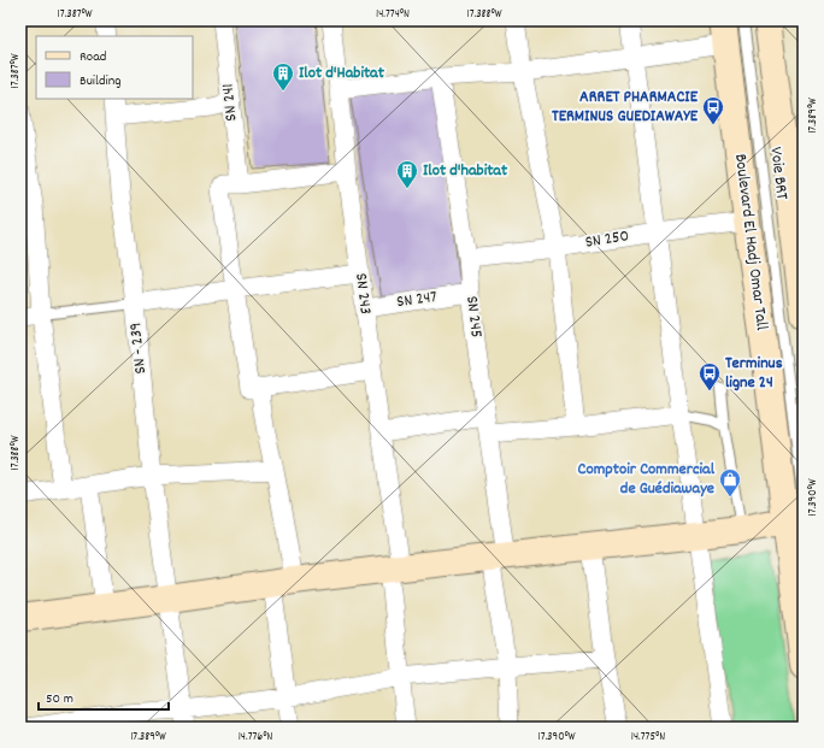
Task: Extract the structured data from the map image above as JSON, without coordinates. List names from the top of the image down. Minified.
{"streets":{"main road":["Boulevard El Hadj Omar Tall"],"street":["SN 241","SN 250","SN 243","SN 247","SN 245","SN - 239"],"lane":["Voie BRT"]},"crossings":[["SN 250","Boulevard El Hadj Omar Tall"],["SN 250","SN 245"],["SN 243","SN 247"],["SN 247","SN 245"]],"places":{"building":["Ilot d'Habitat","Ilot d'habitat"],"bus stop":["ARRET PHARMACIE TERMINUS GUEDIAWAYE","Terminus ligne 24"],"shop":["Comptoir Commercial de Guédiawaye"]},"legend":["Road","Building"],"scale_bar":"50 m","coordinates":["17.387°W","14.774°N","17.388°W","17.389°W","17.390°W","14.776°N","14.775°N"]}
